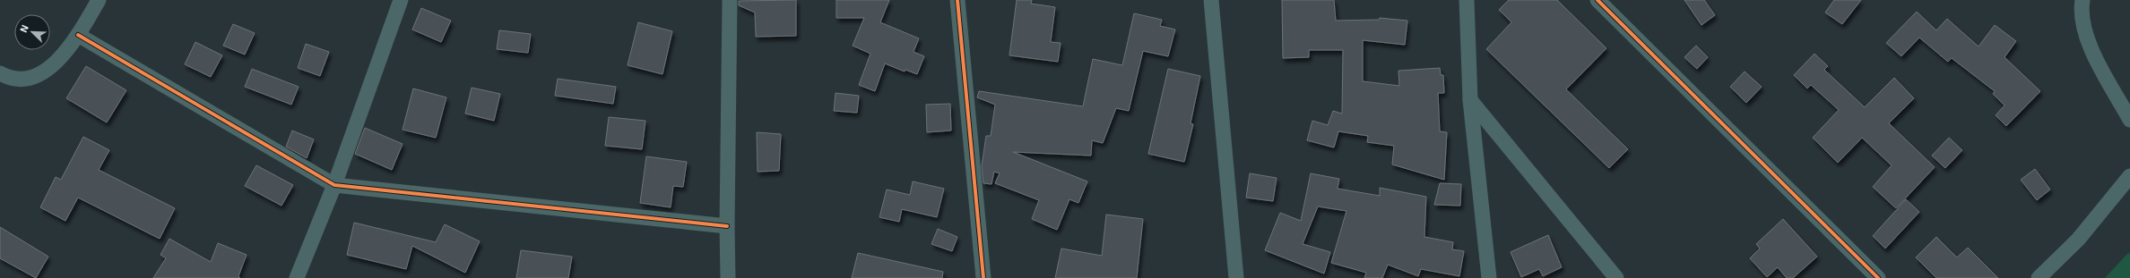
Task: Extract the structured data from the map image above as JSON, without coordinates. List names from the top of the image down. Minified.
{"north":"top left"}
